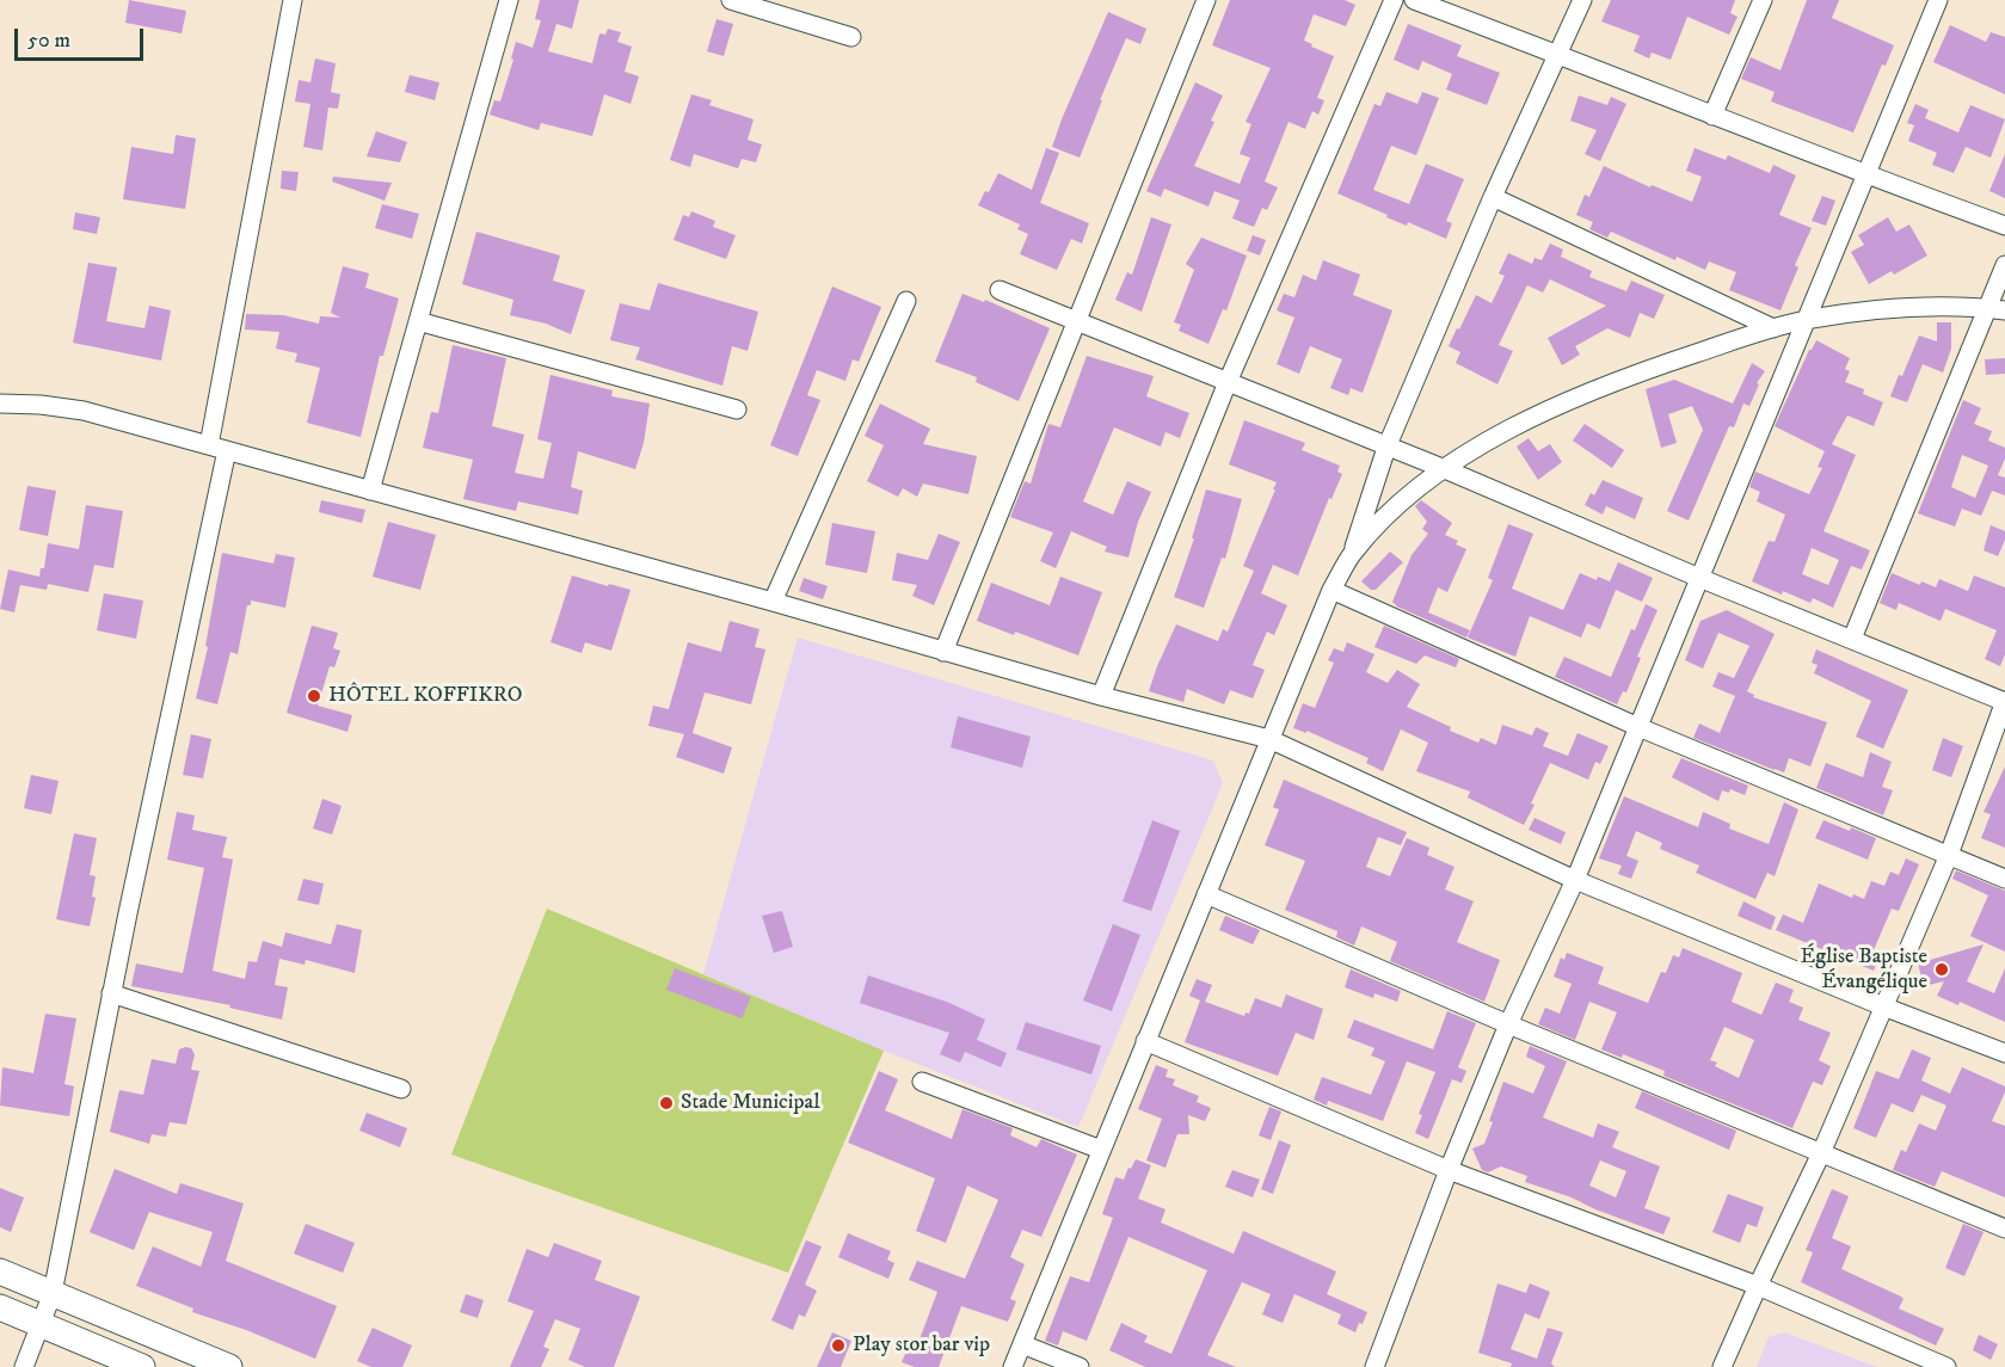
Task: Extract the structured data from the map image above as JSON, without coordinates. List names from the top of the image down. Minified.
{"places":["HÔTEL KOFFIKRO","Église Baptiste Évangélique","Stade Municipal","Play stor bar vip"],"scale_bar":"50 m"}
